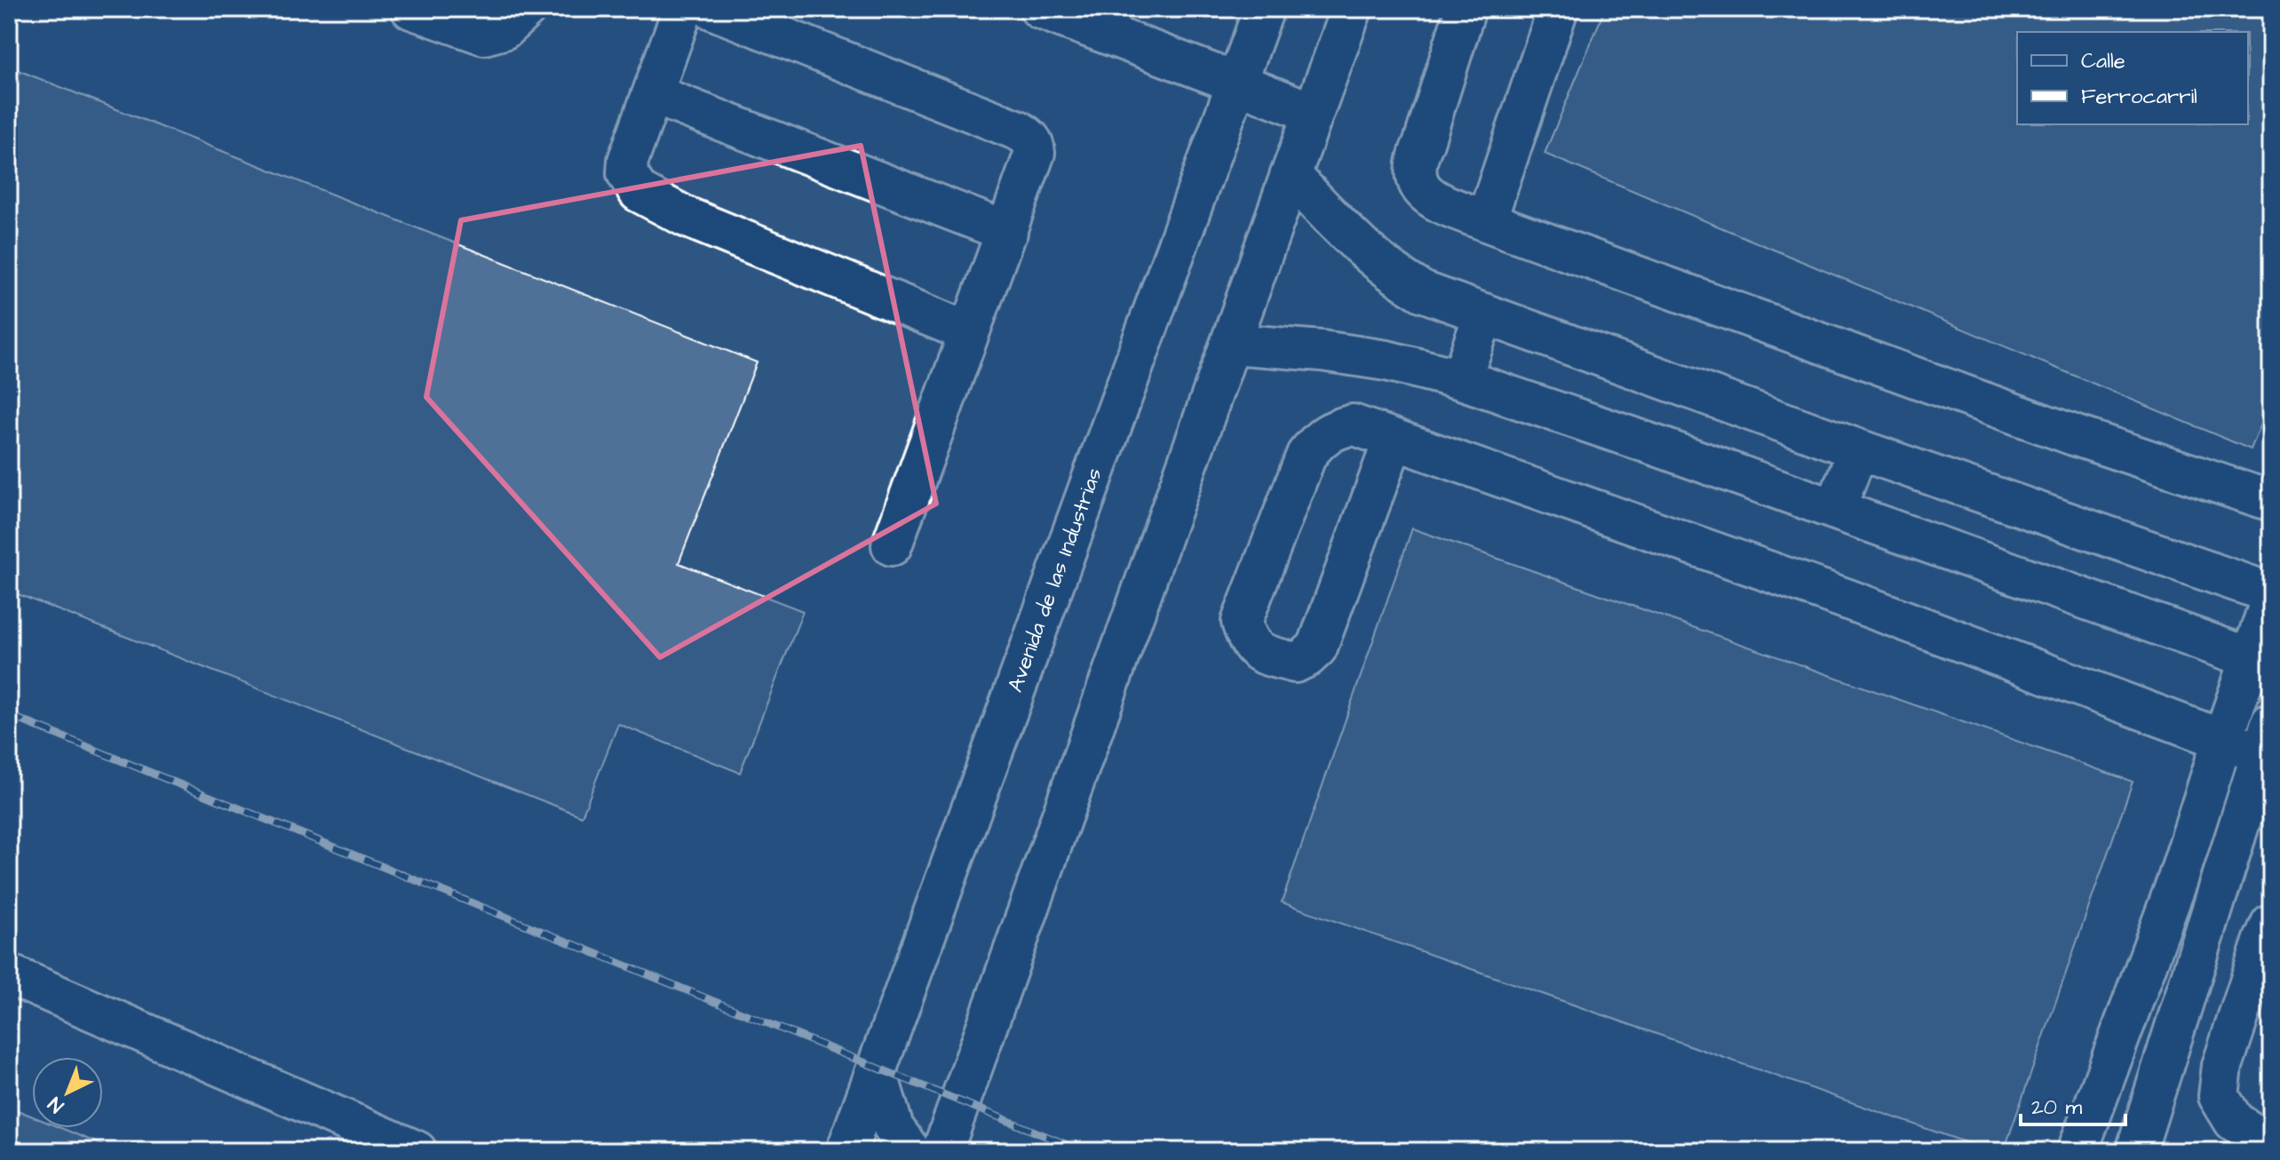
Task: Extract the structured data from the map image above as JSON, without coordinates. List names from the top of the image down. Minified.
{"streets":{"main road":["Avenida de las Industrias"]},"legend":["Calle","Ferrocarril"],"scale_bar":"20 m","north":"bottom left"}
